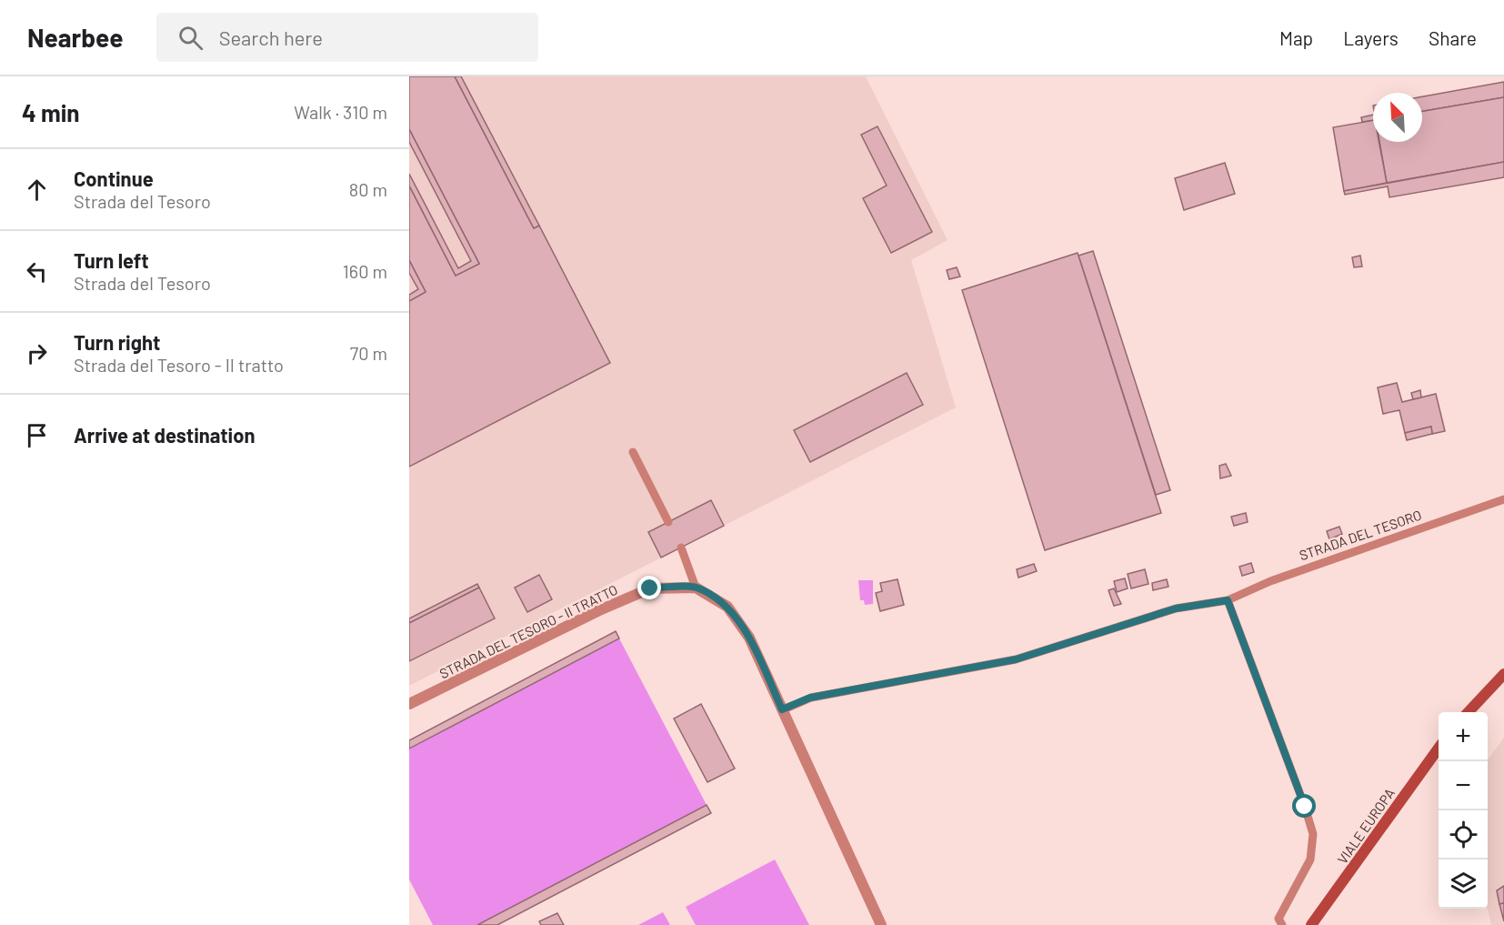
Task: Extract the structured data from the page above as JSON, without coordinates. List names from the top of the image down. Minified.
{"streets":{"main road":["VIALE EUROPA"],"street":["STRADA DEL TESORO - II TRATTO"],"lane":["STRADA DEL TESORO"]},"north":"top left","page":{"header":"Nearbee","search":"Search here","nav":["Map","Layers","Share"],"heading":["4 min","Walk · 310 m"],"list":[["Continue","Strada del Tesoro","80 m"],["Turn left","Strada del Tesoro","160 m"],["Turn right","Strada del Tesoro - II tratto","70 m"],"Arrive at destination"],"map_buttons":["+","−"]}}
